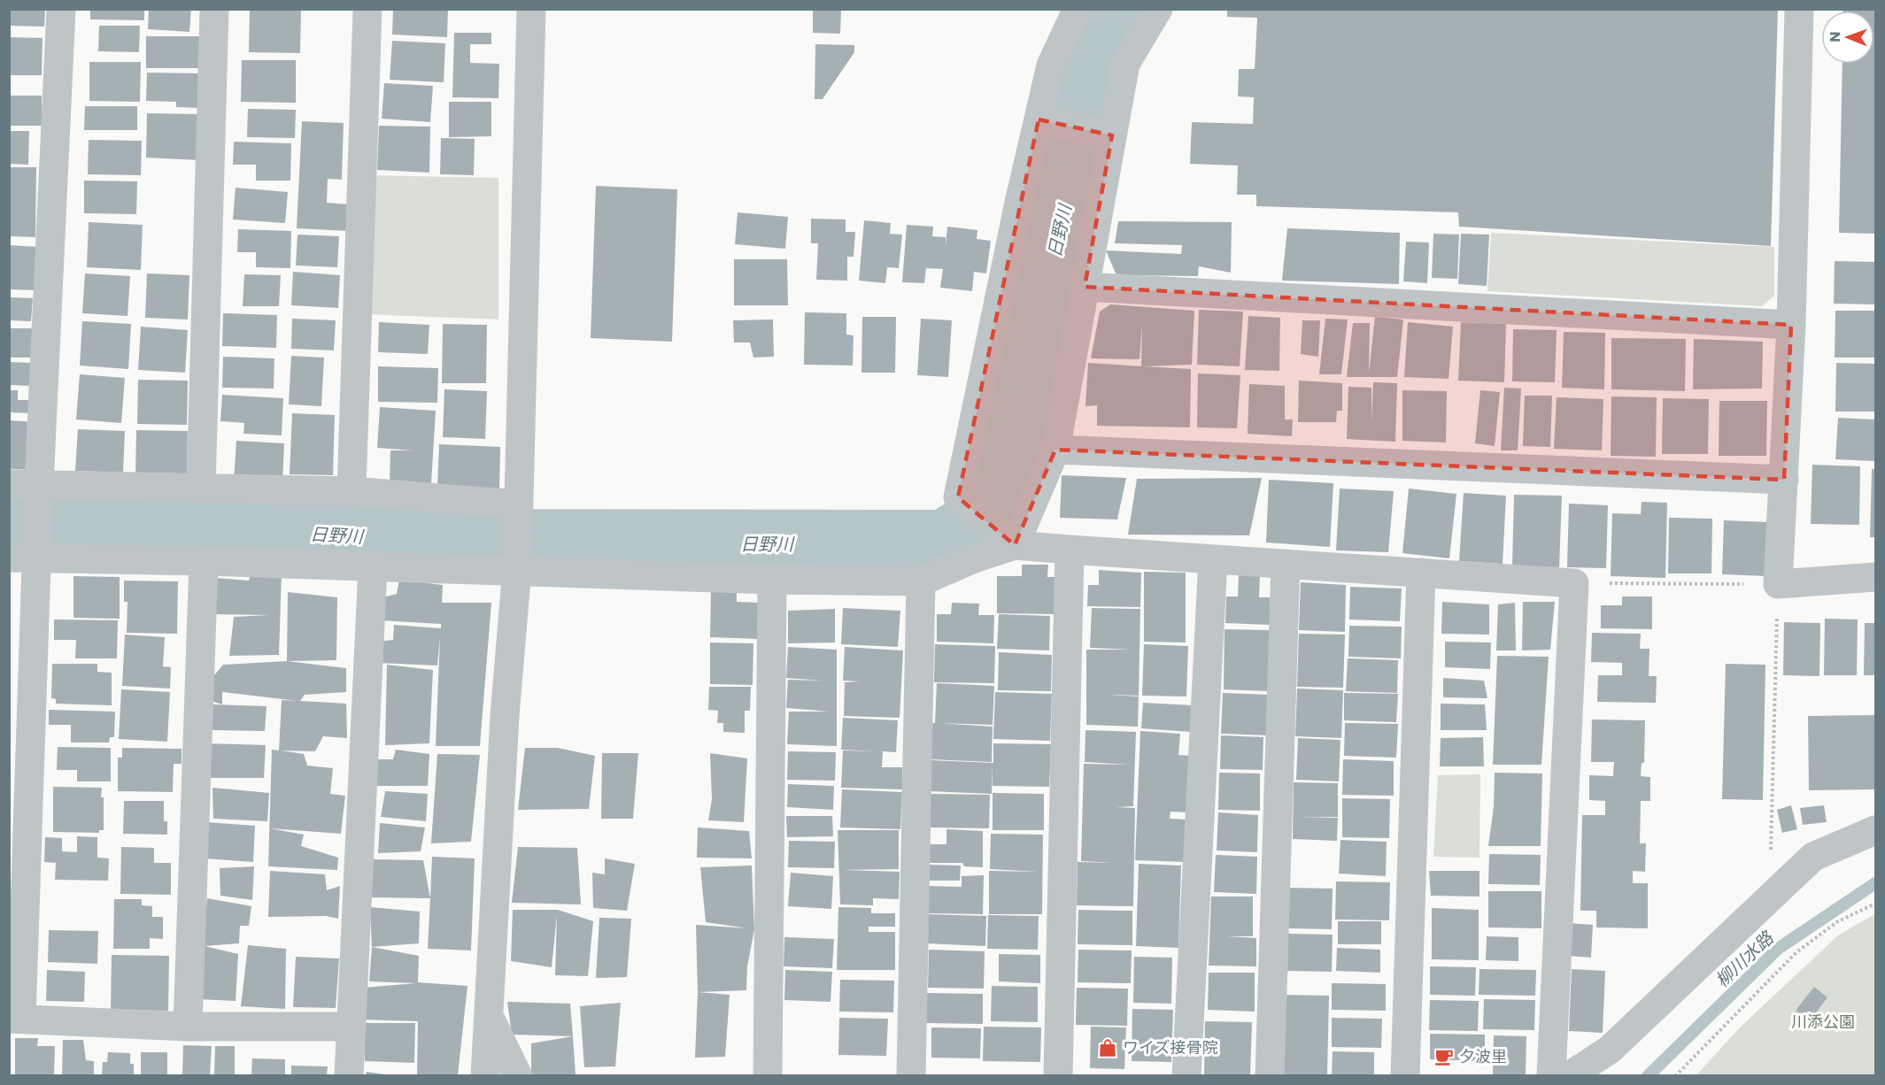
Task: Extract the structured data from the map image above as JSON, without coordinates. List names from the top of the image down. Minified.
{"water":["日野川","柳川水路"],"parks":["川添公園"],"places":{"shop":["ワイズ接骨院"],"cafe":["夕波里"]},"north":"left"}
